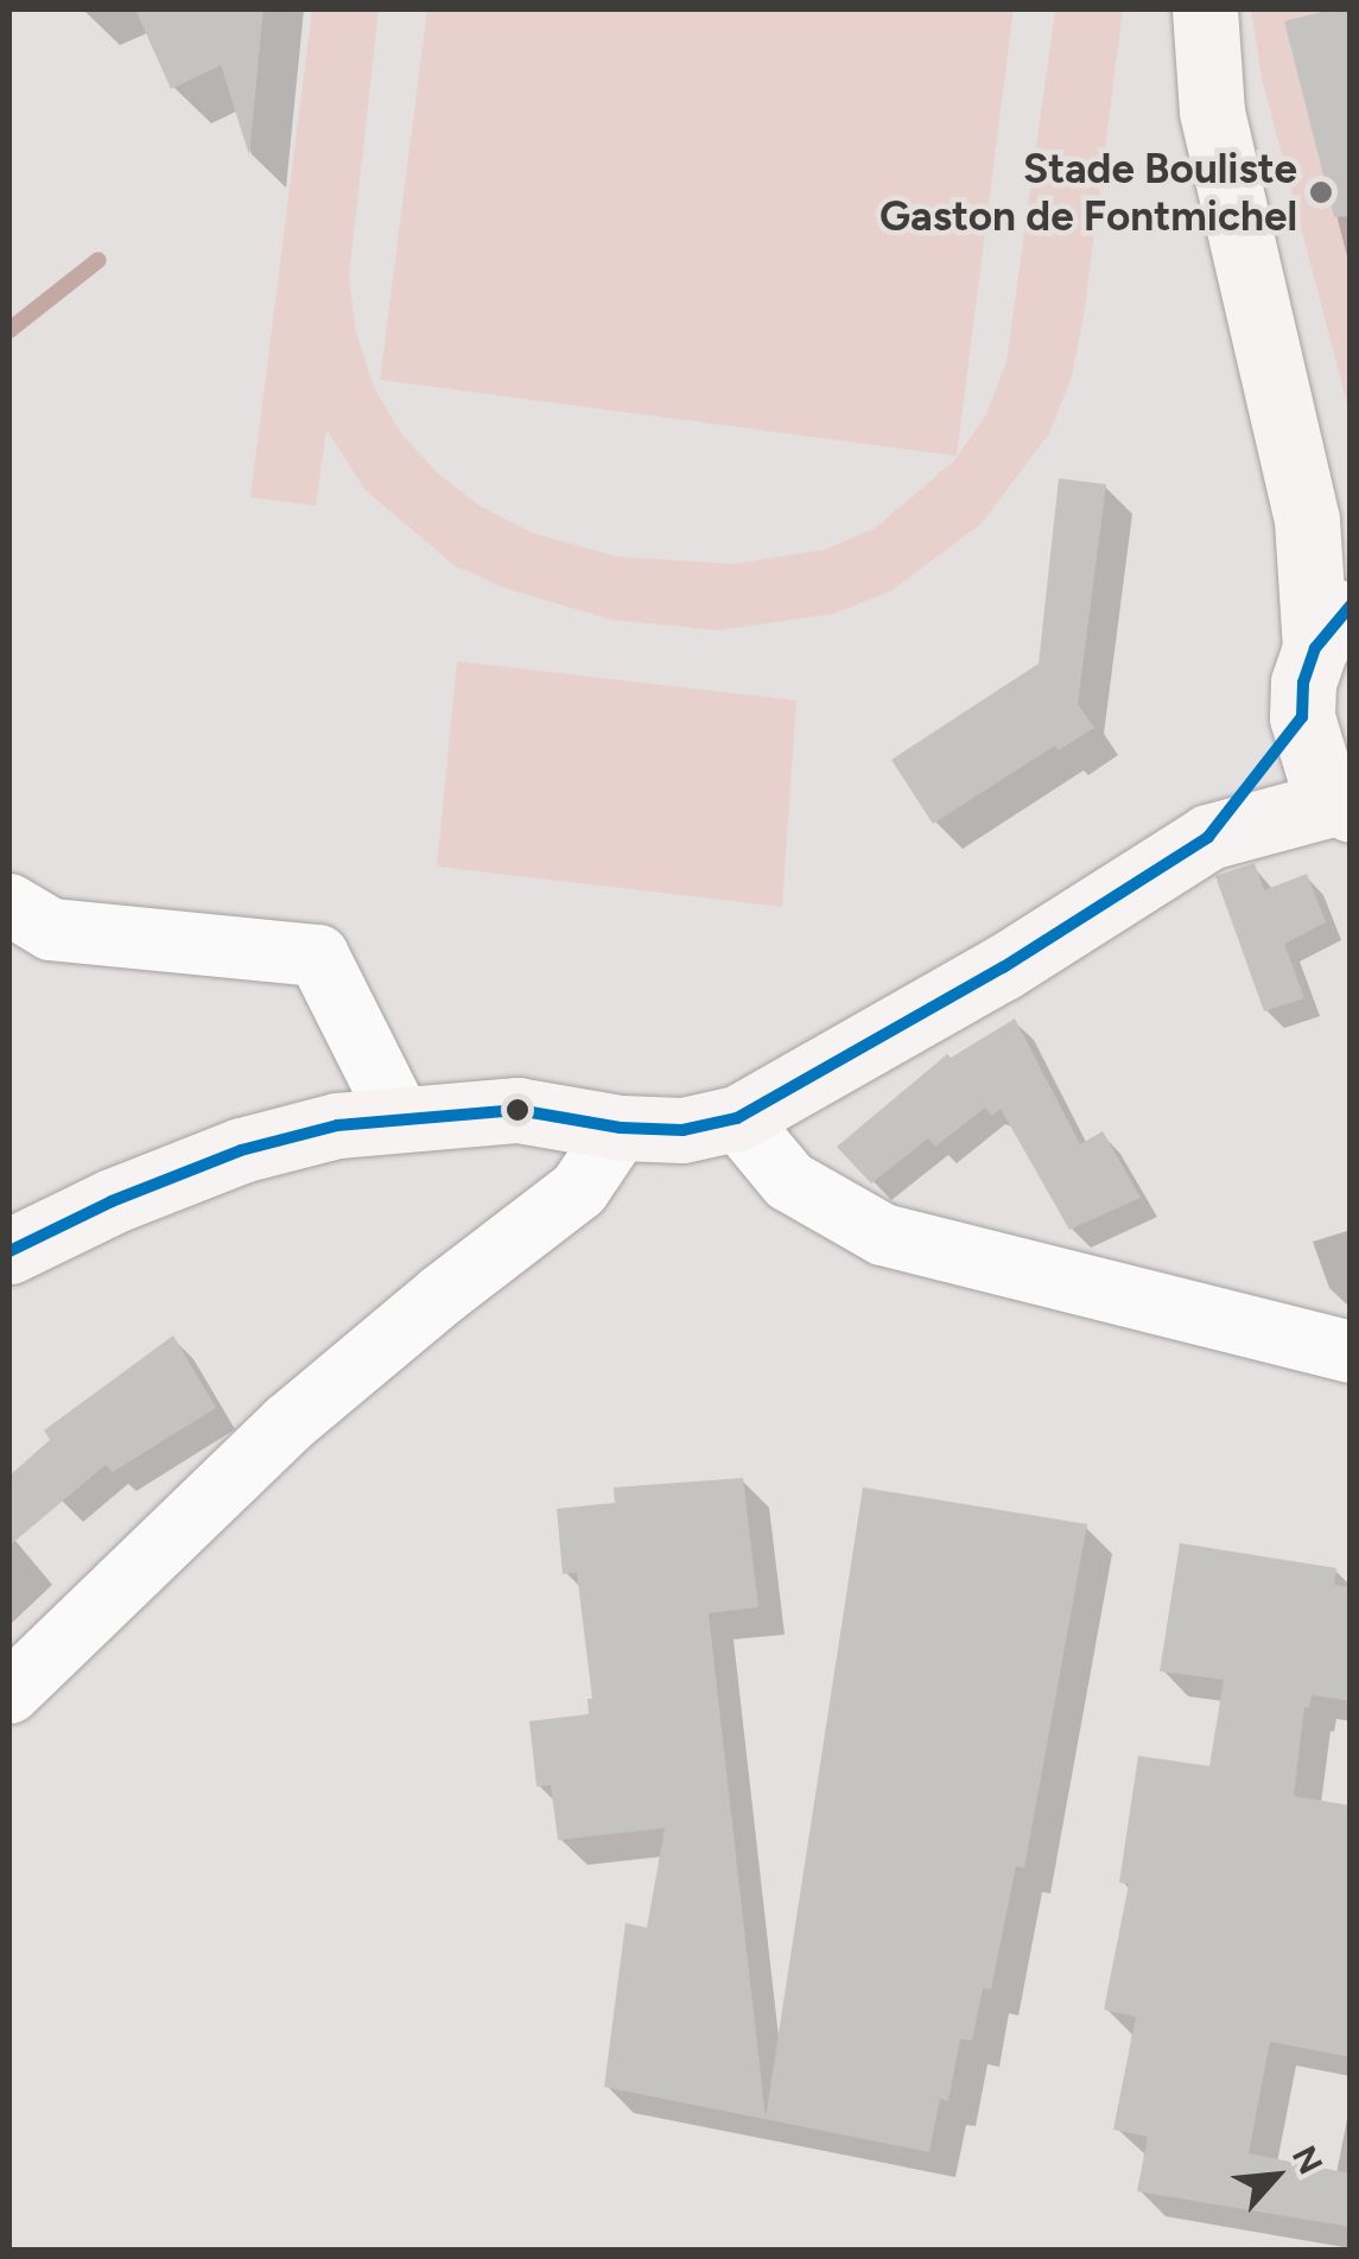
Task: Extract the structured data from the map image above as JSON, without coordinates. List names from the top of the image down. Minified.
{"places":["Stade Bouliste Gaston de Fontmichel"],"north":"top right"}
